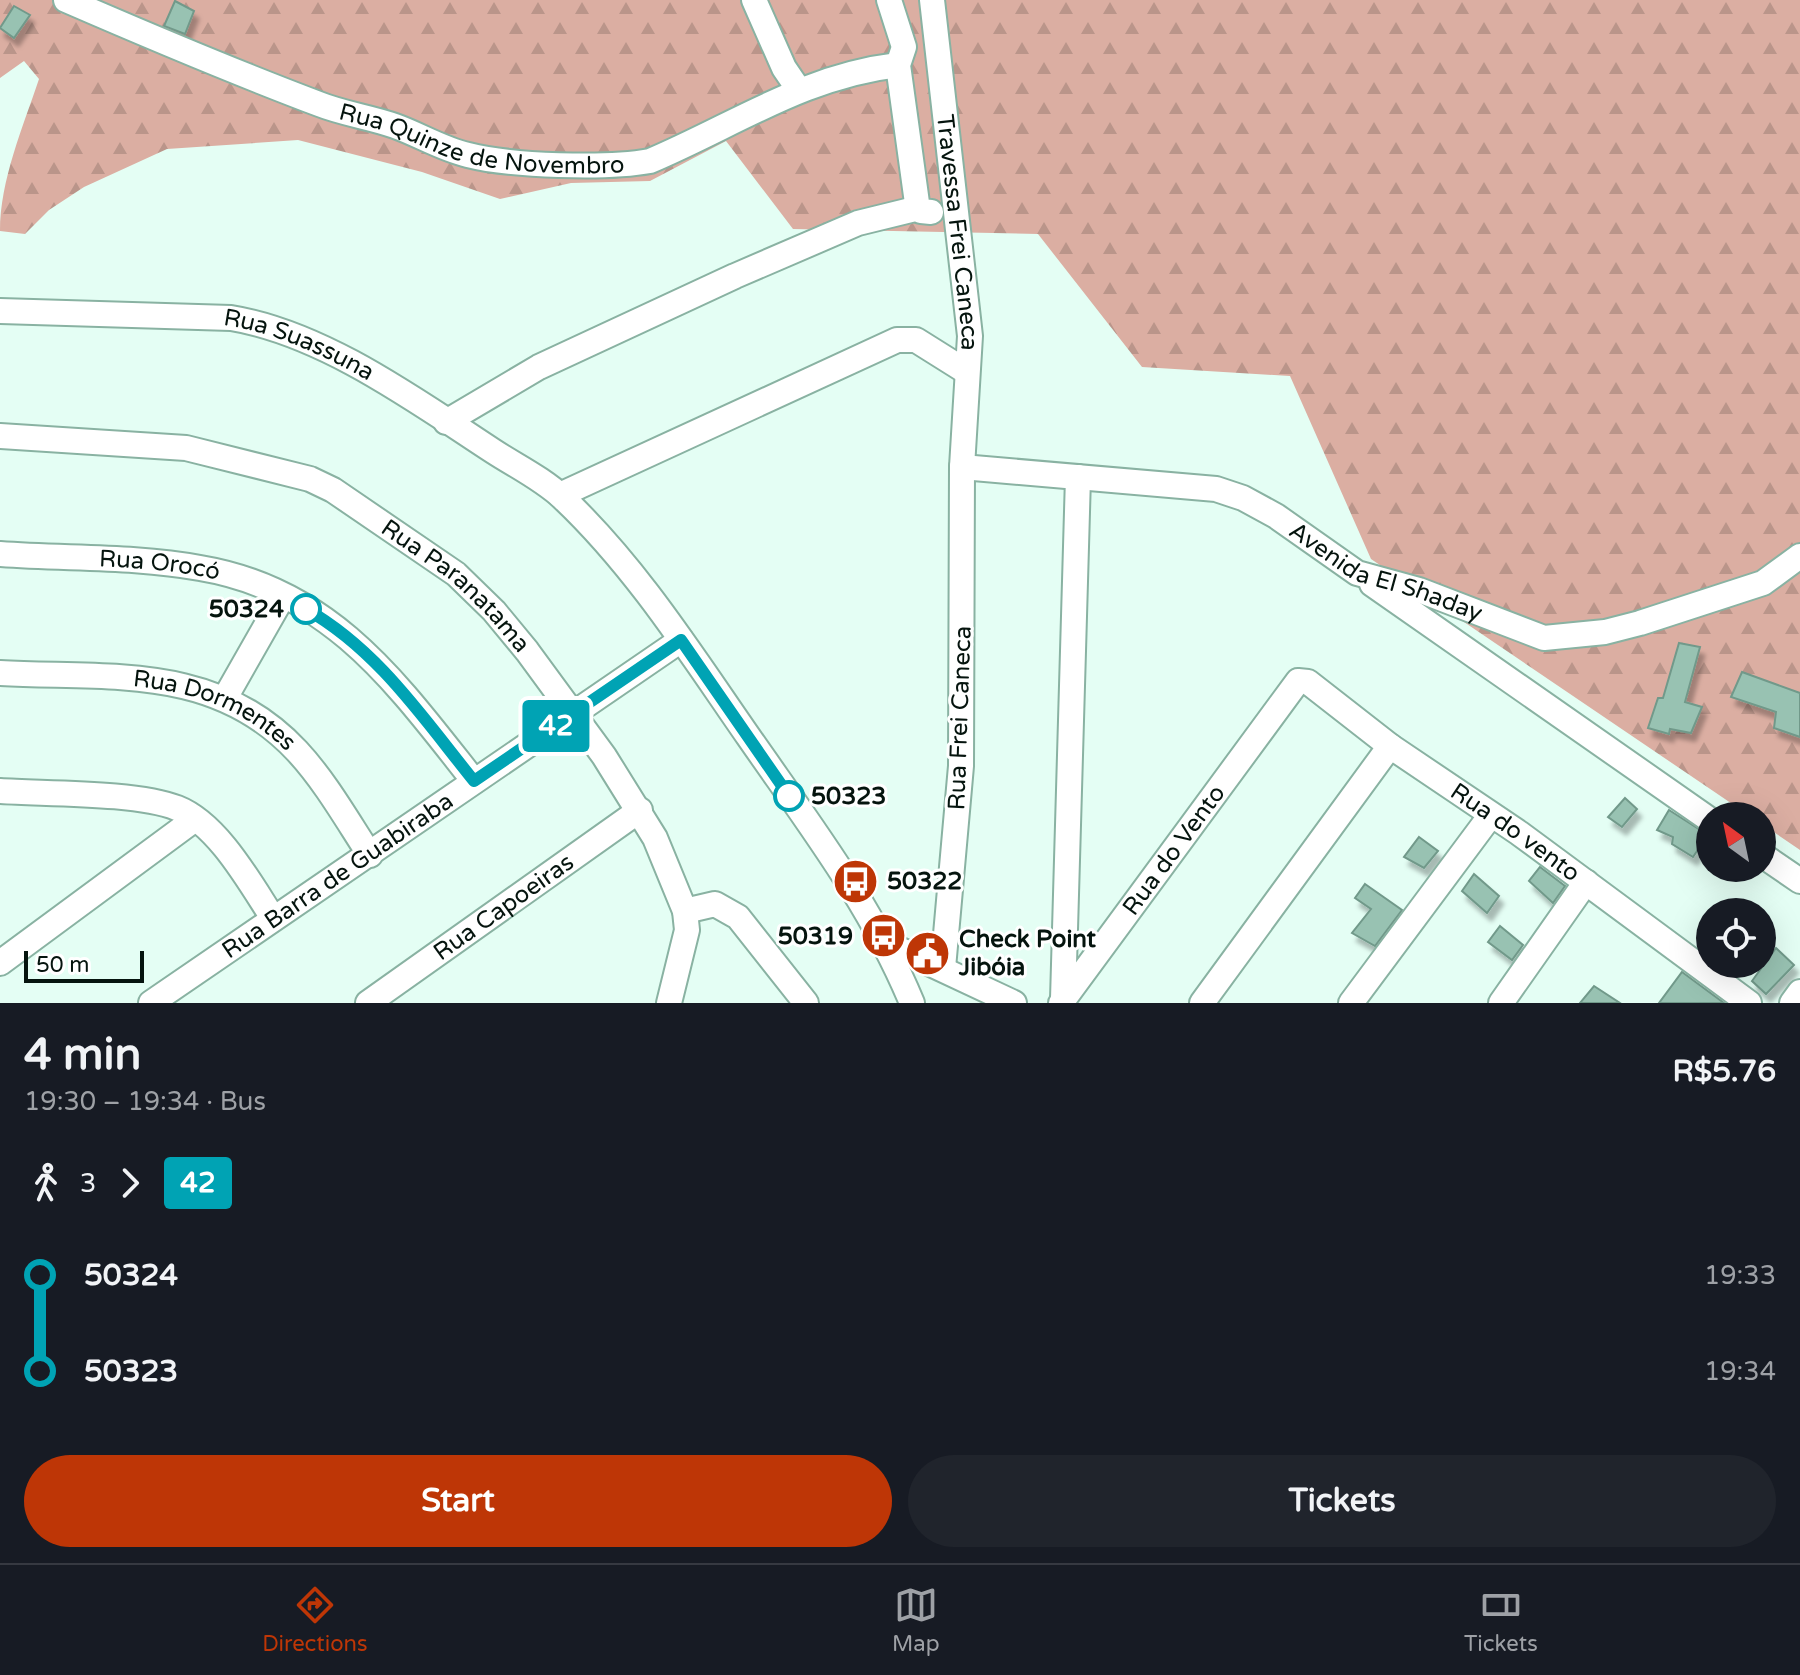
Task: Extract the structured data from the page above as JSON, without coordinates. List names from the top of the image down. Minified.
{"streets":{"street":["Rua Quinze de Novembro","Travessa Frei Caneca","Rua Suassuna","Rua Orocó","Avenida El Shaday","Rua Paranatama","Rua Dormentes","Rua Frei Caneca","Rua do vento","Rua do Vento","Rua Barra de Guabiraba","Rua Capoeiras"]},"crossings":[["Travessa Frei Caneca","Avenida El Shaday"],["Travessa Frei Caneca","Rua Frei Caneca"],["Rua Suassuna","Rua Barra de Guabiraba"],["Rua Orocó","Rua Barra de Guabiraba"],["Avenida El Shaday","Rua Frei Caneca"],["Rua Paranatama","Rua Barra de Guabiraba"],["Rua Paranatama","Rua Capoeiras"],["Rua Dormentes","Rua Barra de Guabiraba"],["Rua do vento","Rua do Vento"]],"places":{"other":["50324","50323"],"bus stop":["50322","50319"],"public building":["Check Point Jibóia"]},"lines":["bus line 42"],"scale_bar":"50 m","north":"top left","page":{"on_map":"42","scale":"50 m","heading":["4 min","19:30 – 19:34 · Bus","R$5.76"],"legs":["3","42"],"list":[{"name":"50324","value":"19:33"},{"name":"50323","value":"19:34"}],"buttons":["Start","Tickets"],"tabs":["Directions","Map","Tickets"]}}
